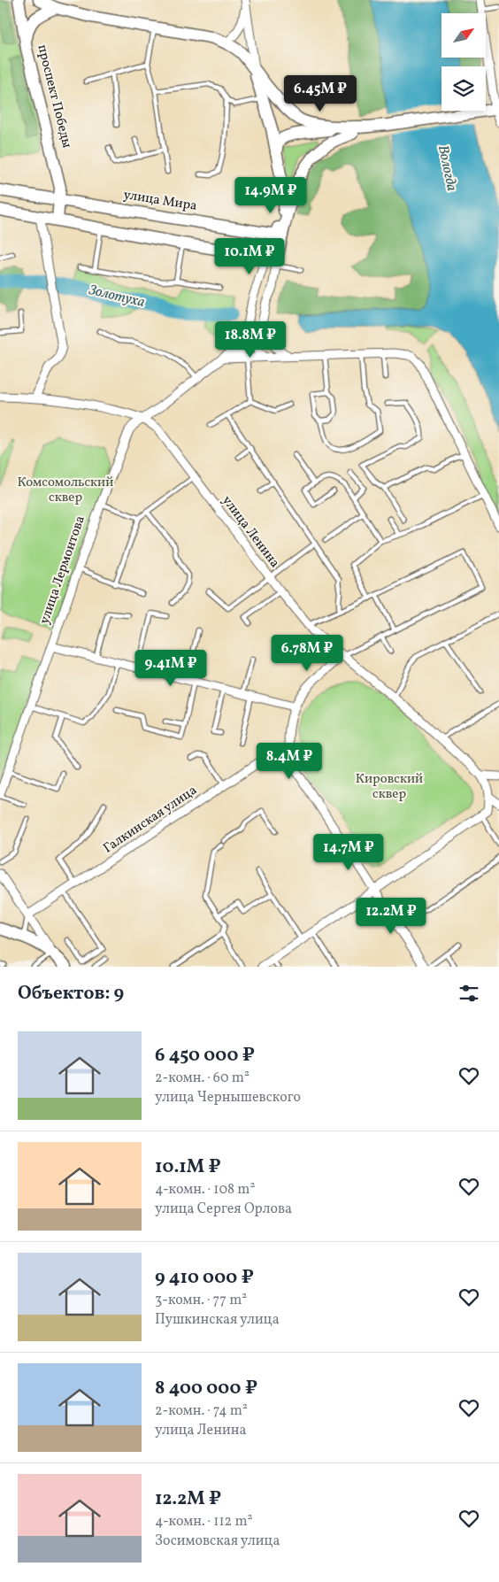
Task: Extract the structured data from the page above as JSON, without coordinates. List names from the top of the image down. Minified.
{"streets":{"main road":["проспект Победы","улица Мира"],"street":["улица Ленина","улица Лермонтова","Галкинская улица"]},"crossings":[["проспект Победы","улица Мира"],["улица Ленина","улица Лермонтова"]],"water":["Вологда","Золотуха"],"parks":["Комсомольский сквер","Кировский сквер"],"north":"top right","page":{"price":["6.45M ₽","14.9M ₽","10.1M ₽","18.8M ₽","6.78M ₽","9.41M ₽","8.4M ₽","14.7M ₽","12.2M ₽"],"heading":"Объектов: 9","list":[{"name":"6 450 000 ₽","note":"2-комн. · 60 m² · улица Чернышевского"},{"name":"10.1M ₽","note":"4-комн. · 108 m² · улица Сергея Орлова"},{"name":"9 410 000 ₽","note":"3-комн. · 77 m² · Пушкинская улица"},{"name":"8 400 000 ₽","note":"2-комн. · 74 m² · улица Ленина"},{"name":"12.2M ₽","note":"4-комн. · 112 m² · Зосимовская улица"}]}}
